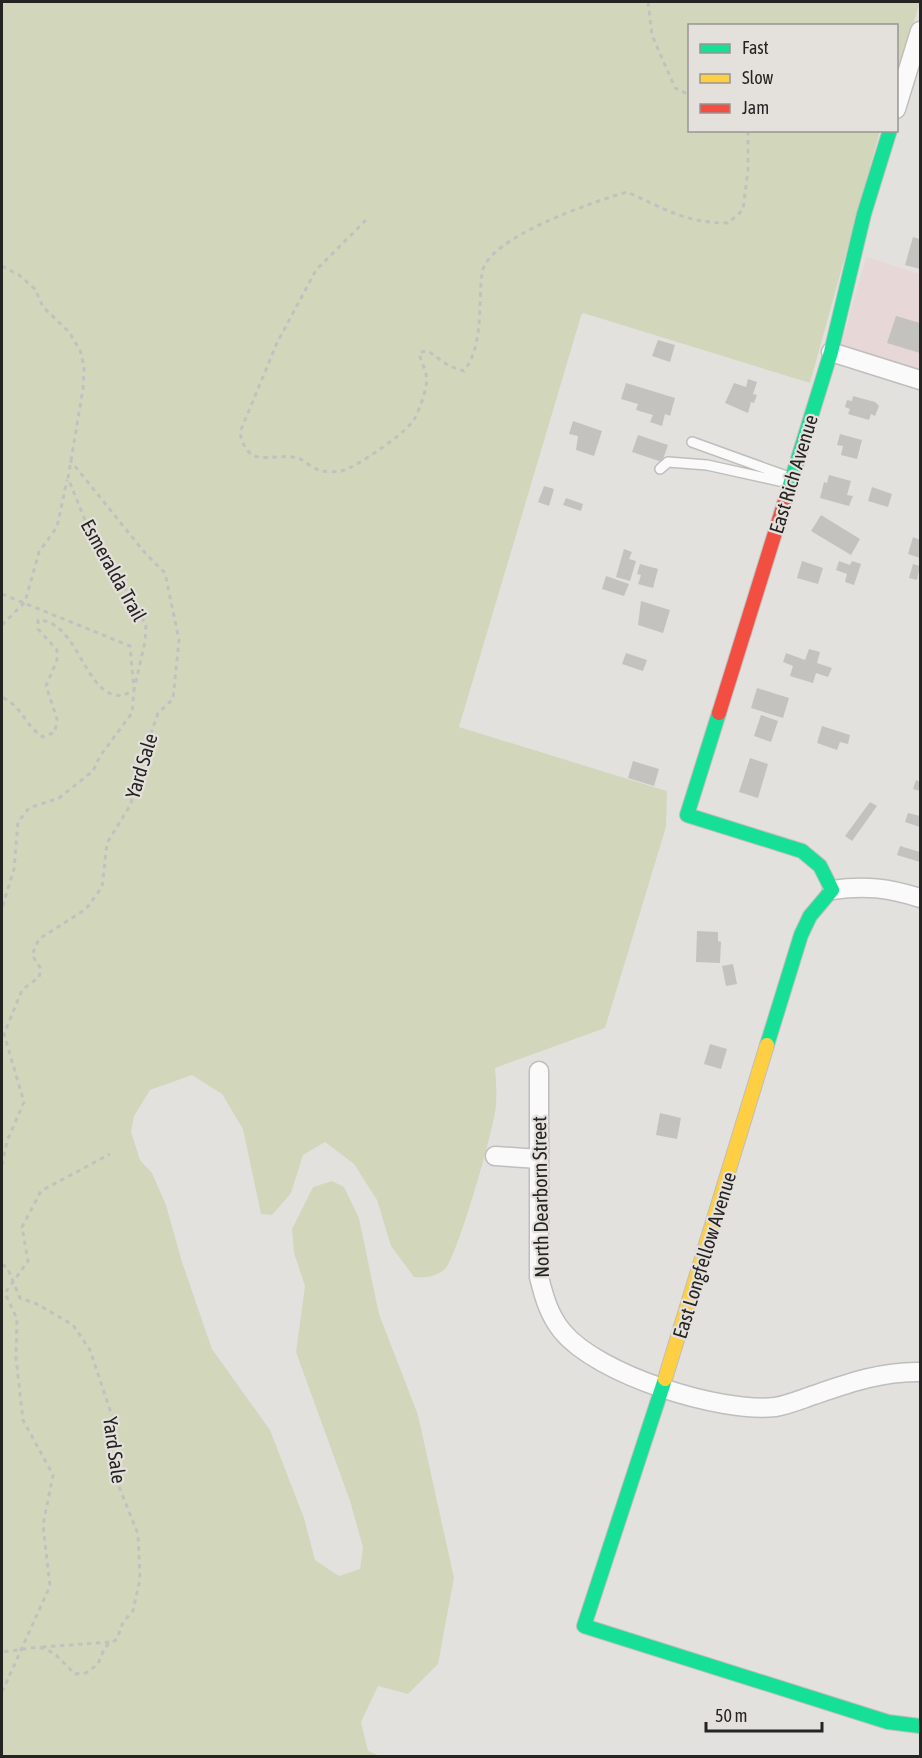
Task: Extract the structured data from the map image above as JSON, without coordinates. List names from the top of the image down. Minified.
{"streets":{"street":["East Rich Avenue","North Dearborn Street","East Longfellow Avenue"],"path":["Esmeralda Trail","Yard Sale"]},"crossings":[["East Rich Avenue","East Longfellow Avenue"],["Esmeralda Trail","Yard Sale"],["North Dearborn Street","East Longfellow Avenue"]],"legend":["Fast","Slow","Jam"],"scale_bar":"50 m"}
